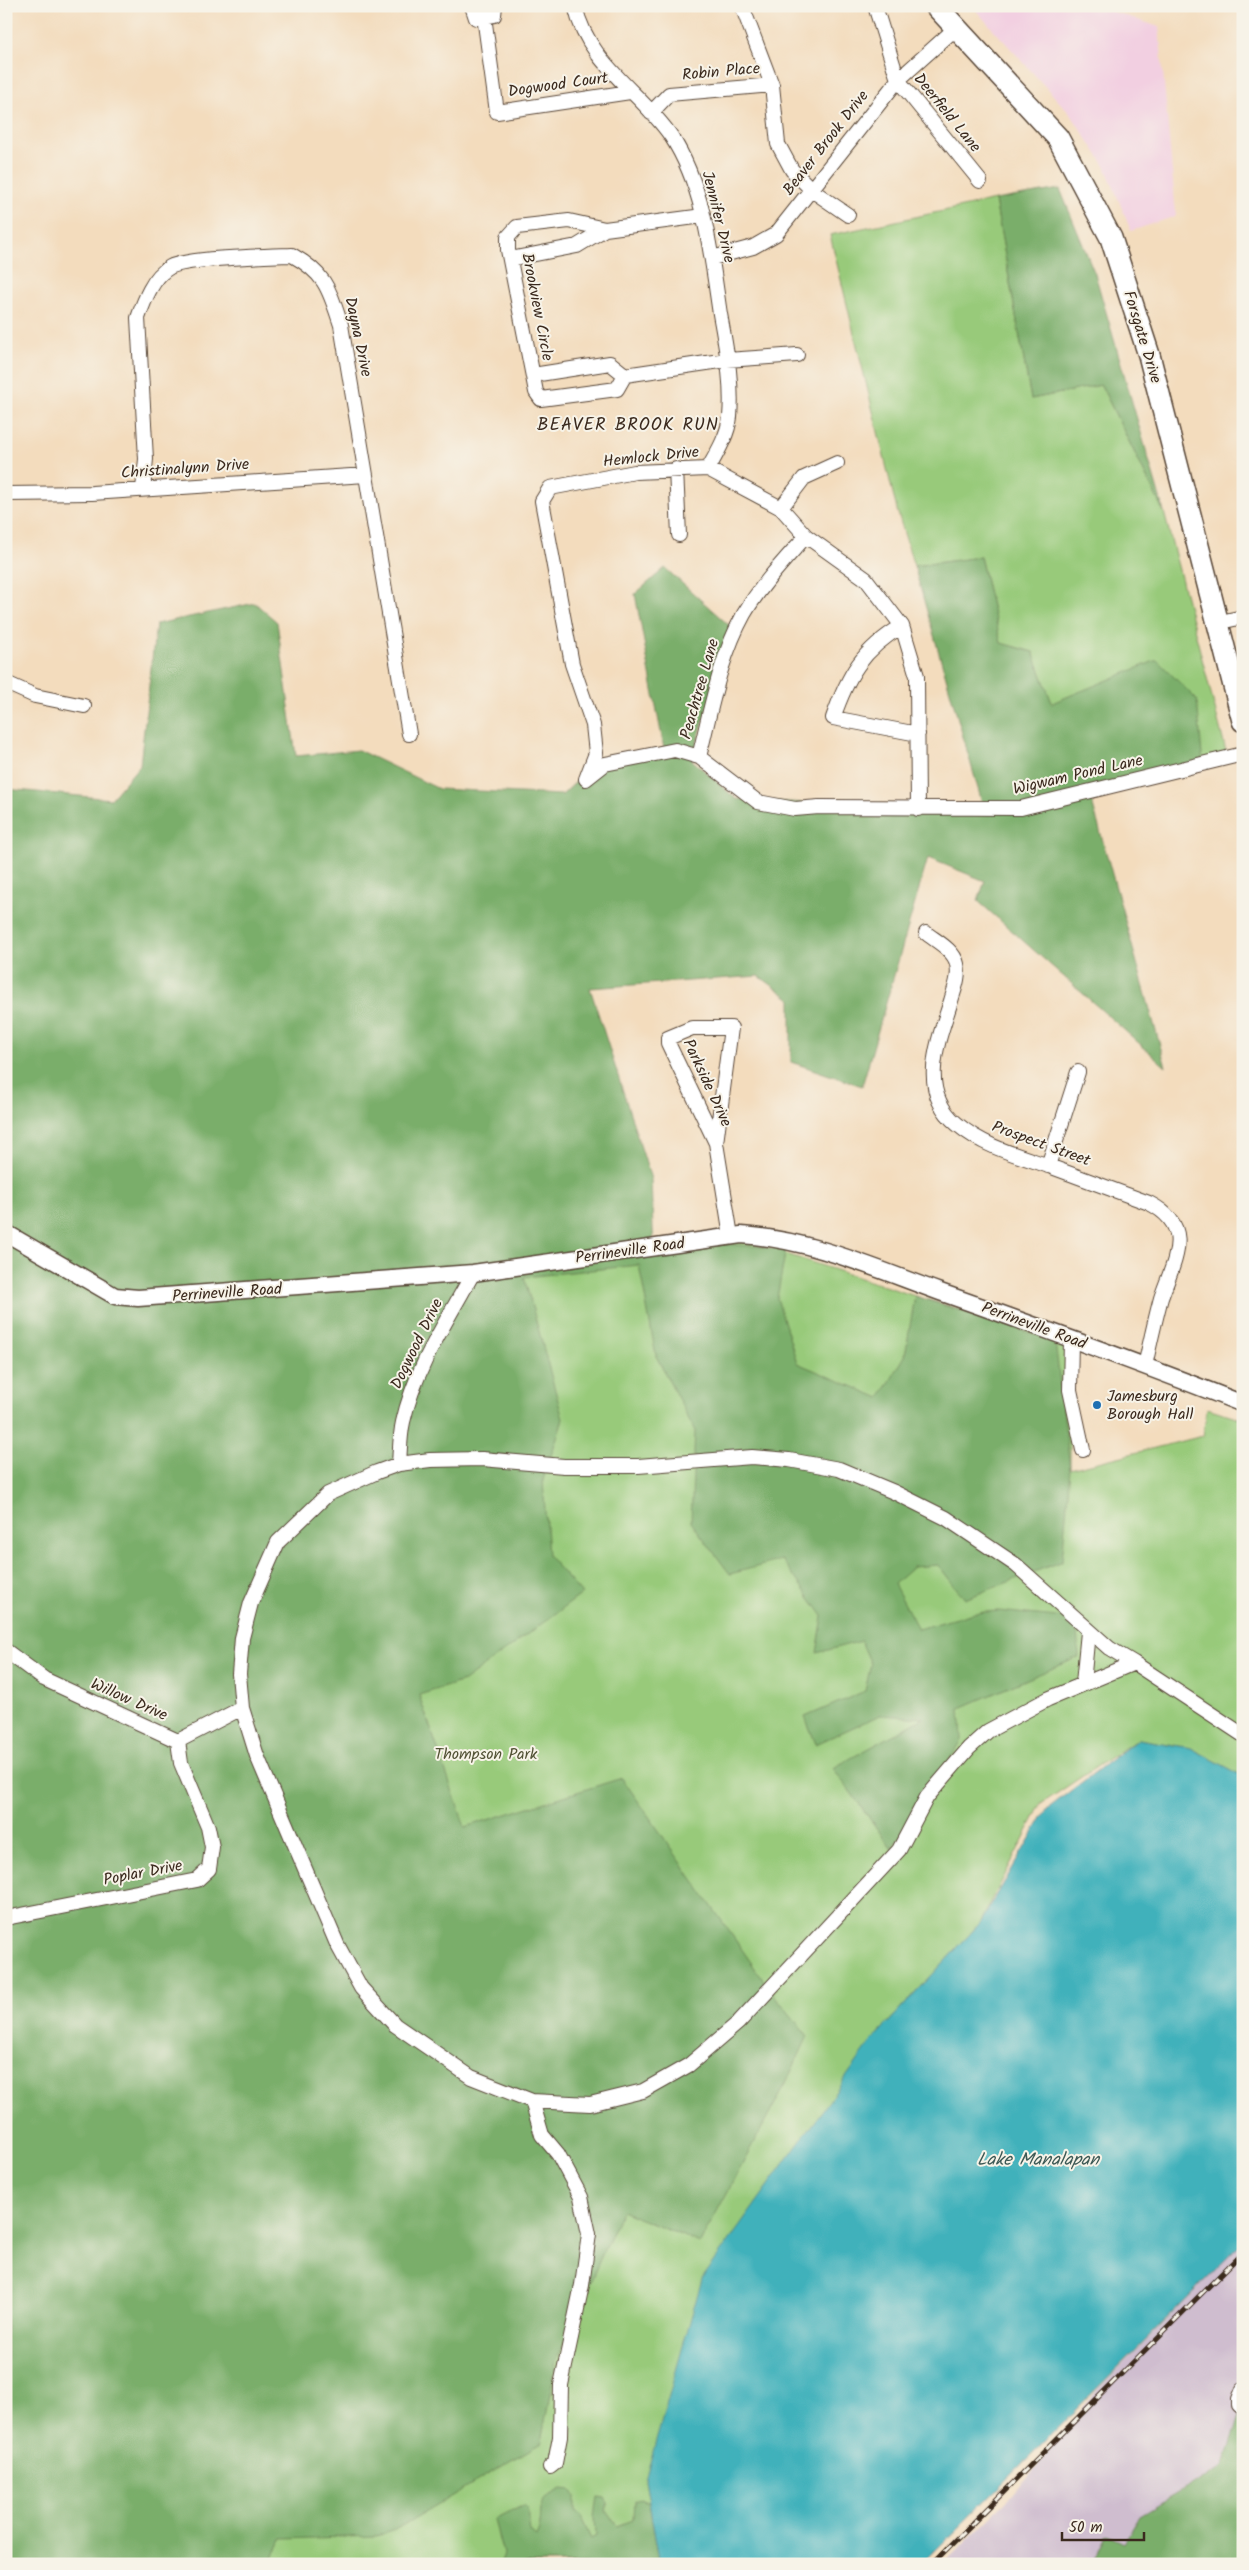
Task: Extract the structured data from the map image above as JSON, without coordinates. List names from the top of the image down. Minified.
{"streets":{"main road":["Forsgate Drive"],"street":["Robin Place","Dogwood Court","Deerfield Lane","Beaver Brook Drive","Jennifer Drive","Brookview Circle","Dayna Drive","Hemlock Drive","Christinalynn Drive","Peachtree Lane","Wigwam Pond Lane","Parkside Drive","Prospect Street","Perrineville Road","Dogwood Drive","Willow Drive","Poplar Drive"]},"crossings":[["Robin Place","Jennifer Drive"],["Dogwood Court","Jennifer Drive"],["Deerfield Lane","Beaver Brook Drive"],["Beaver Brook Drive","Jennifer Drive"],["Beaver Brook Drive","Forsgate Drive"],["Jennifer Drive","Brookview Circle"],["Jennifer Drive","Hemlock Drive"],["Dayna Drive","Christinalynn Drive"],["Hemlock Drive","Peachtree Lane"],["Hemlock Drive","Wigwam Pond Lane"],["Peachtree Lane","Wigwam Pond Lane"],["Parkside Drive","Perrineville Road"],["Prospect Street","Perrineville Road"],["Perrineville Road","Dogwood Drive"],["Willow Drive","Poplar Drive"]],"districts":["BEAVER BROOK RUN"],"water":["Lake Manalapan"],"parks":["Thompson Park"],"places":["Jamesburg Borough Hall"],"scale_bar":"50 m"}
